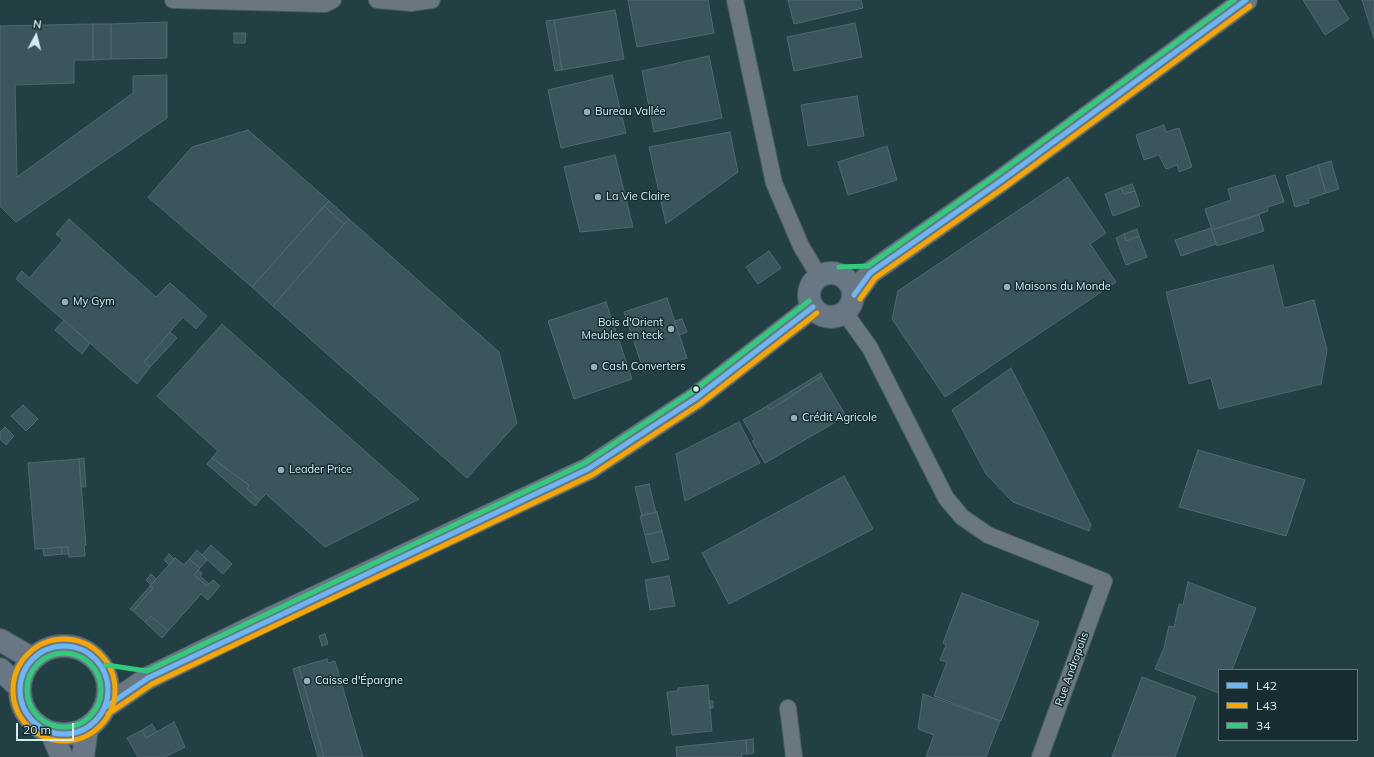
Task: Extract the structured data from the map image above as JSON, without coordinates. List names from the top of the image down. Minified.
{"streets":{"street":["Rue Andropolis"]},"places":["Bureau Vallée","La Vie Claire","Maisons du Monde","My Gym","Bois d'Orient Meubles en teck","Cash Converters","Crédit Agricole","Leader Price","Caisse d'Épargne"],"lines":["transit line L42","transit line 34","transit line L43"],"legend":["L42","L43","34"],"scale_bar":"20 m","north":"top"}
